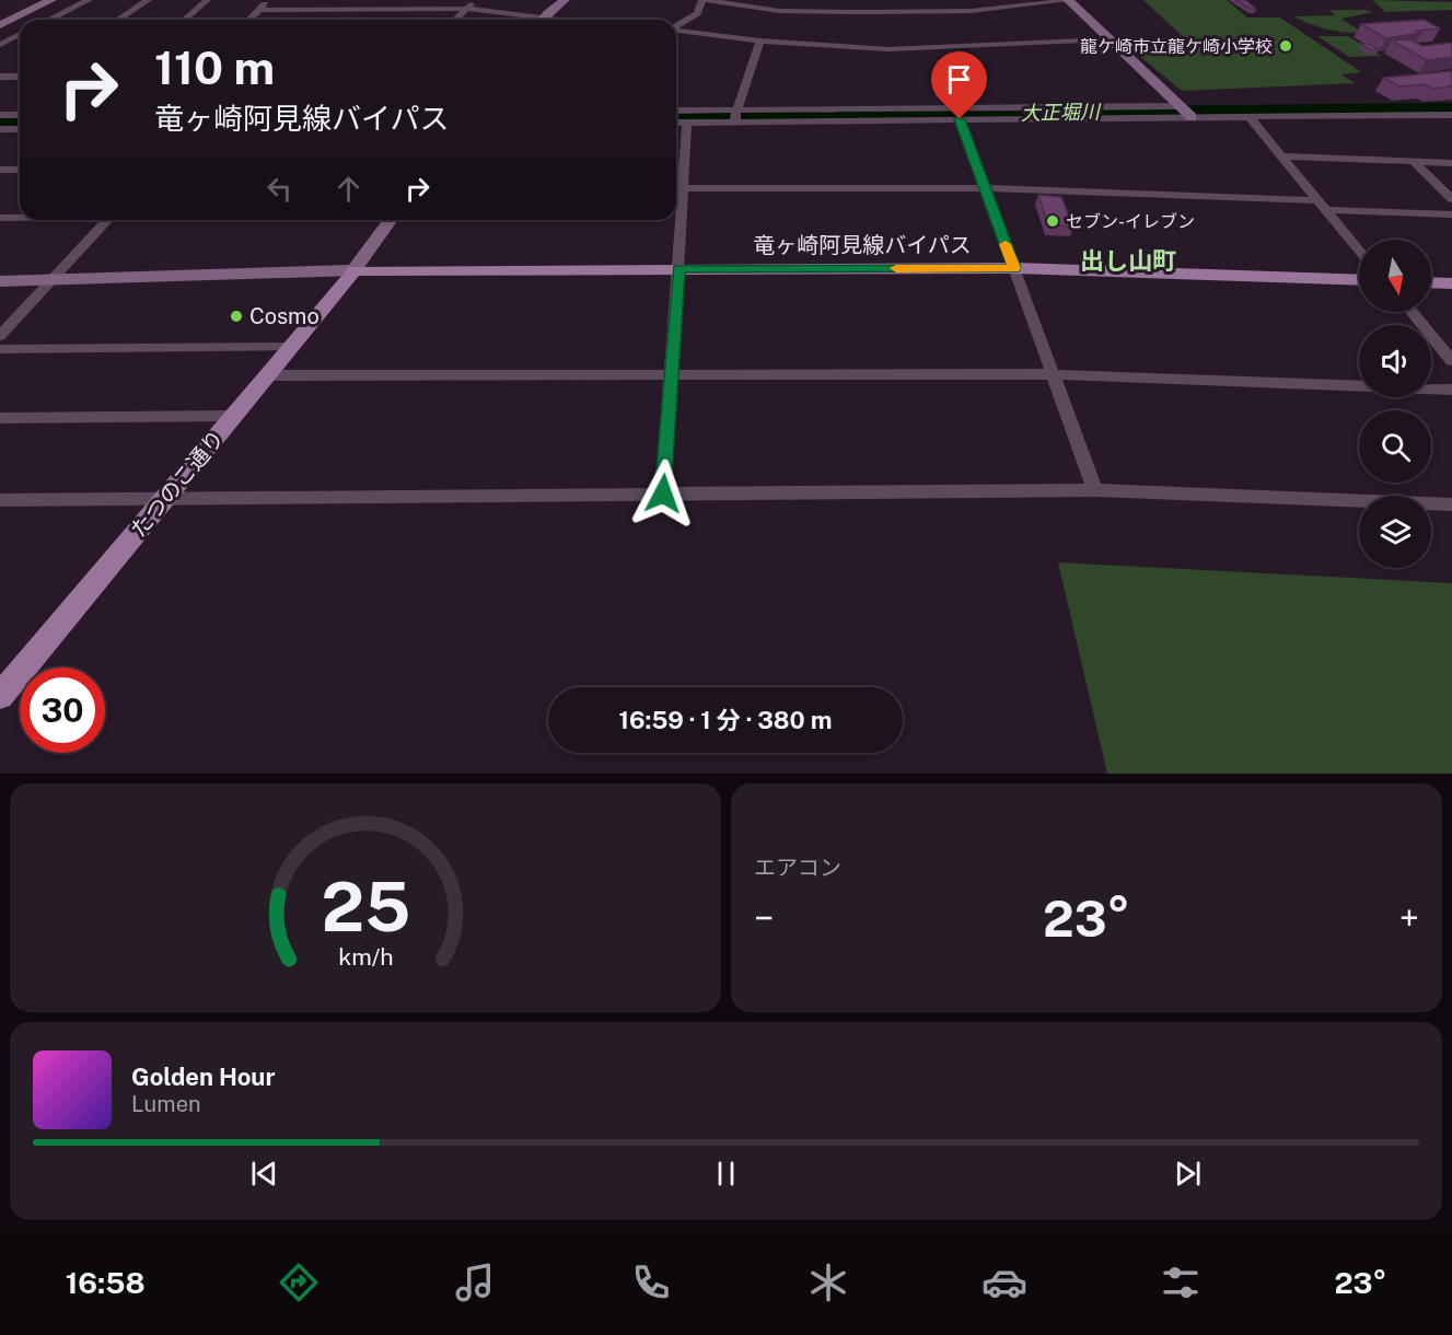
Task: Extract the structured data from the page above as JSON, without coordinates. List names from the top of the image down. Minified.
{"streets":{"main road":["竜ヶ崎阿見線バイパス","たつのこ通り"]},"crossings":[["竜ヶ崎阿見線バイパス","たつのこ通り"]],"districts":["出し山町"],"water":["大正堀川"],"places":["龍ケ崎市立龍ケ崎小学校","セブン-イレブン","Cosmo"],"north":"bottom","page":{"turn":["110 m","竜ヶ崎阿見線バイパス"],"limit":"30","trip":"16:59 · 1 分 · 380 m","tile":"エアコン","heat":["−","23°","+"],"song":["Golden Hour","Lumen"],"tabs":["16:58","23°"],"gauge":["25","km/h"]}}
